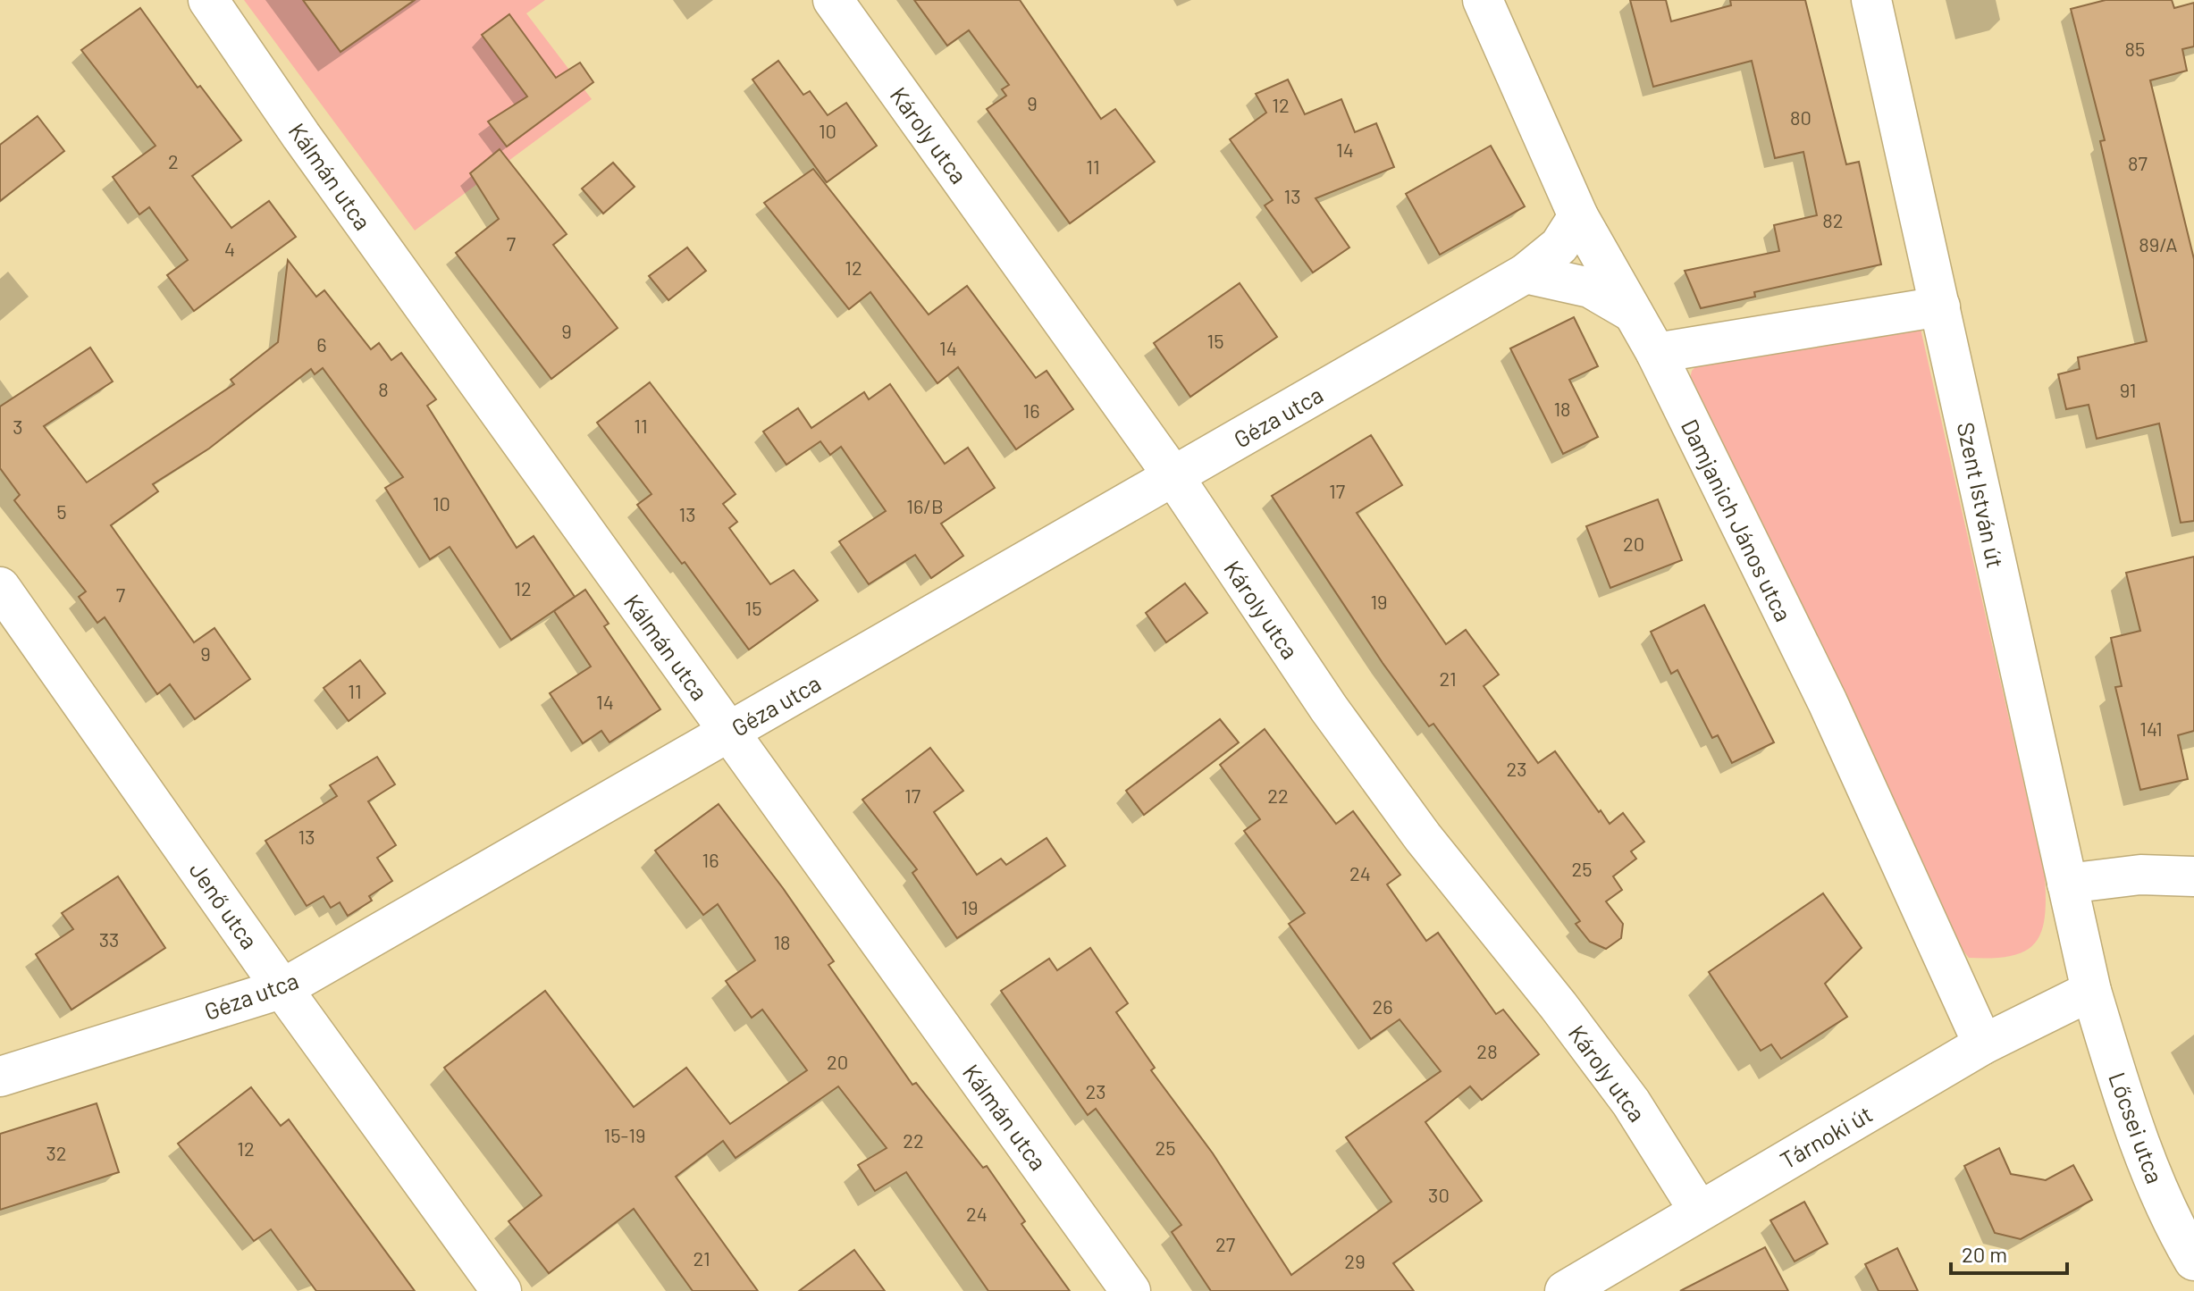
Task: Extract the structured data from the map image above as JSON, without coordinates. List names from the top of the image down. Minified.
{"streets":{"street":["Károly utca","Kálmán utca","Géza utca","Szent István út","Damjanich János utca","Jenő utca","Lőcsei utca","Tárnoki út"]},"crossings":[["Károly utca","Géza utca"],["Károly utca","Tárnoki út"],["Kálmán utca","Géza utca"],["Géza utca","Damjanich János utca"],["Géza utca","Jenő utca"],["Szent István út","Lőcsei utca"],["Szent István út","Tárnoki út"],["Damjanich János utca","Tárnoki út"],["Lőcsei utca","Tárnoki út"]],"house_numbers":["85","9","12","80","10","14","2","87","11","13","82","7","89/A","4","12","9","15","6","14","8","91","18","16","11","3","17","10","16/B","5","13","20","12","7","19","15","9","21","11","14","141","23","17","22","13","16","25","24","19","33","18","26","28","20","23","15-19","22","25","12","32","30","24","27","21","29"],"scale_bar":"20 m"}
